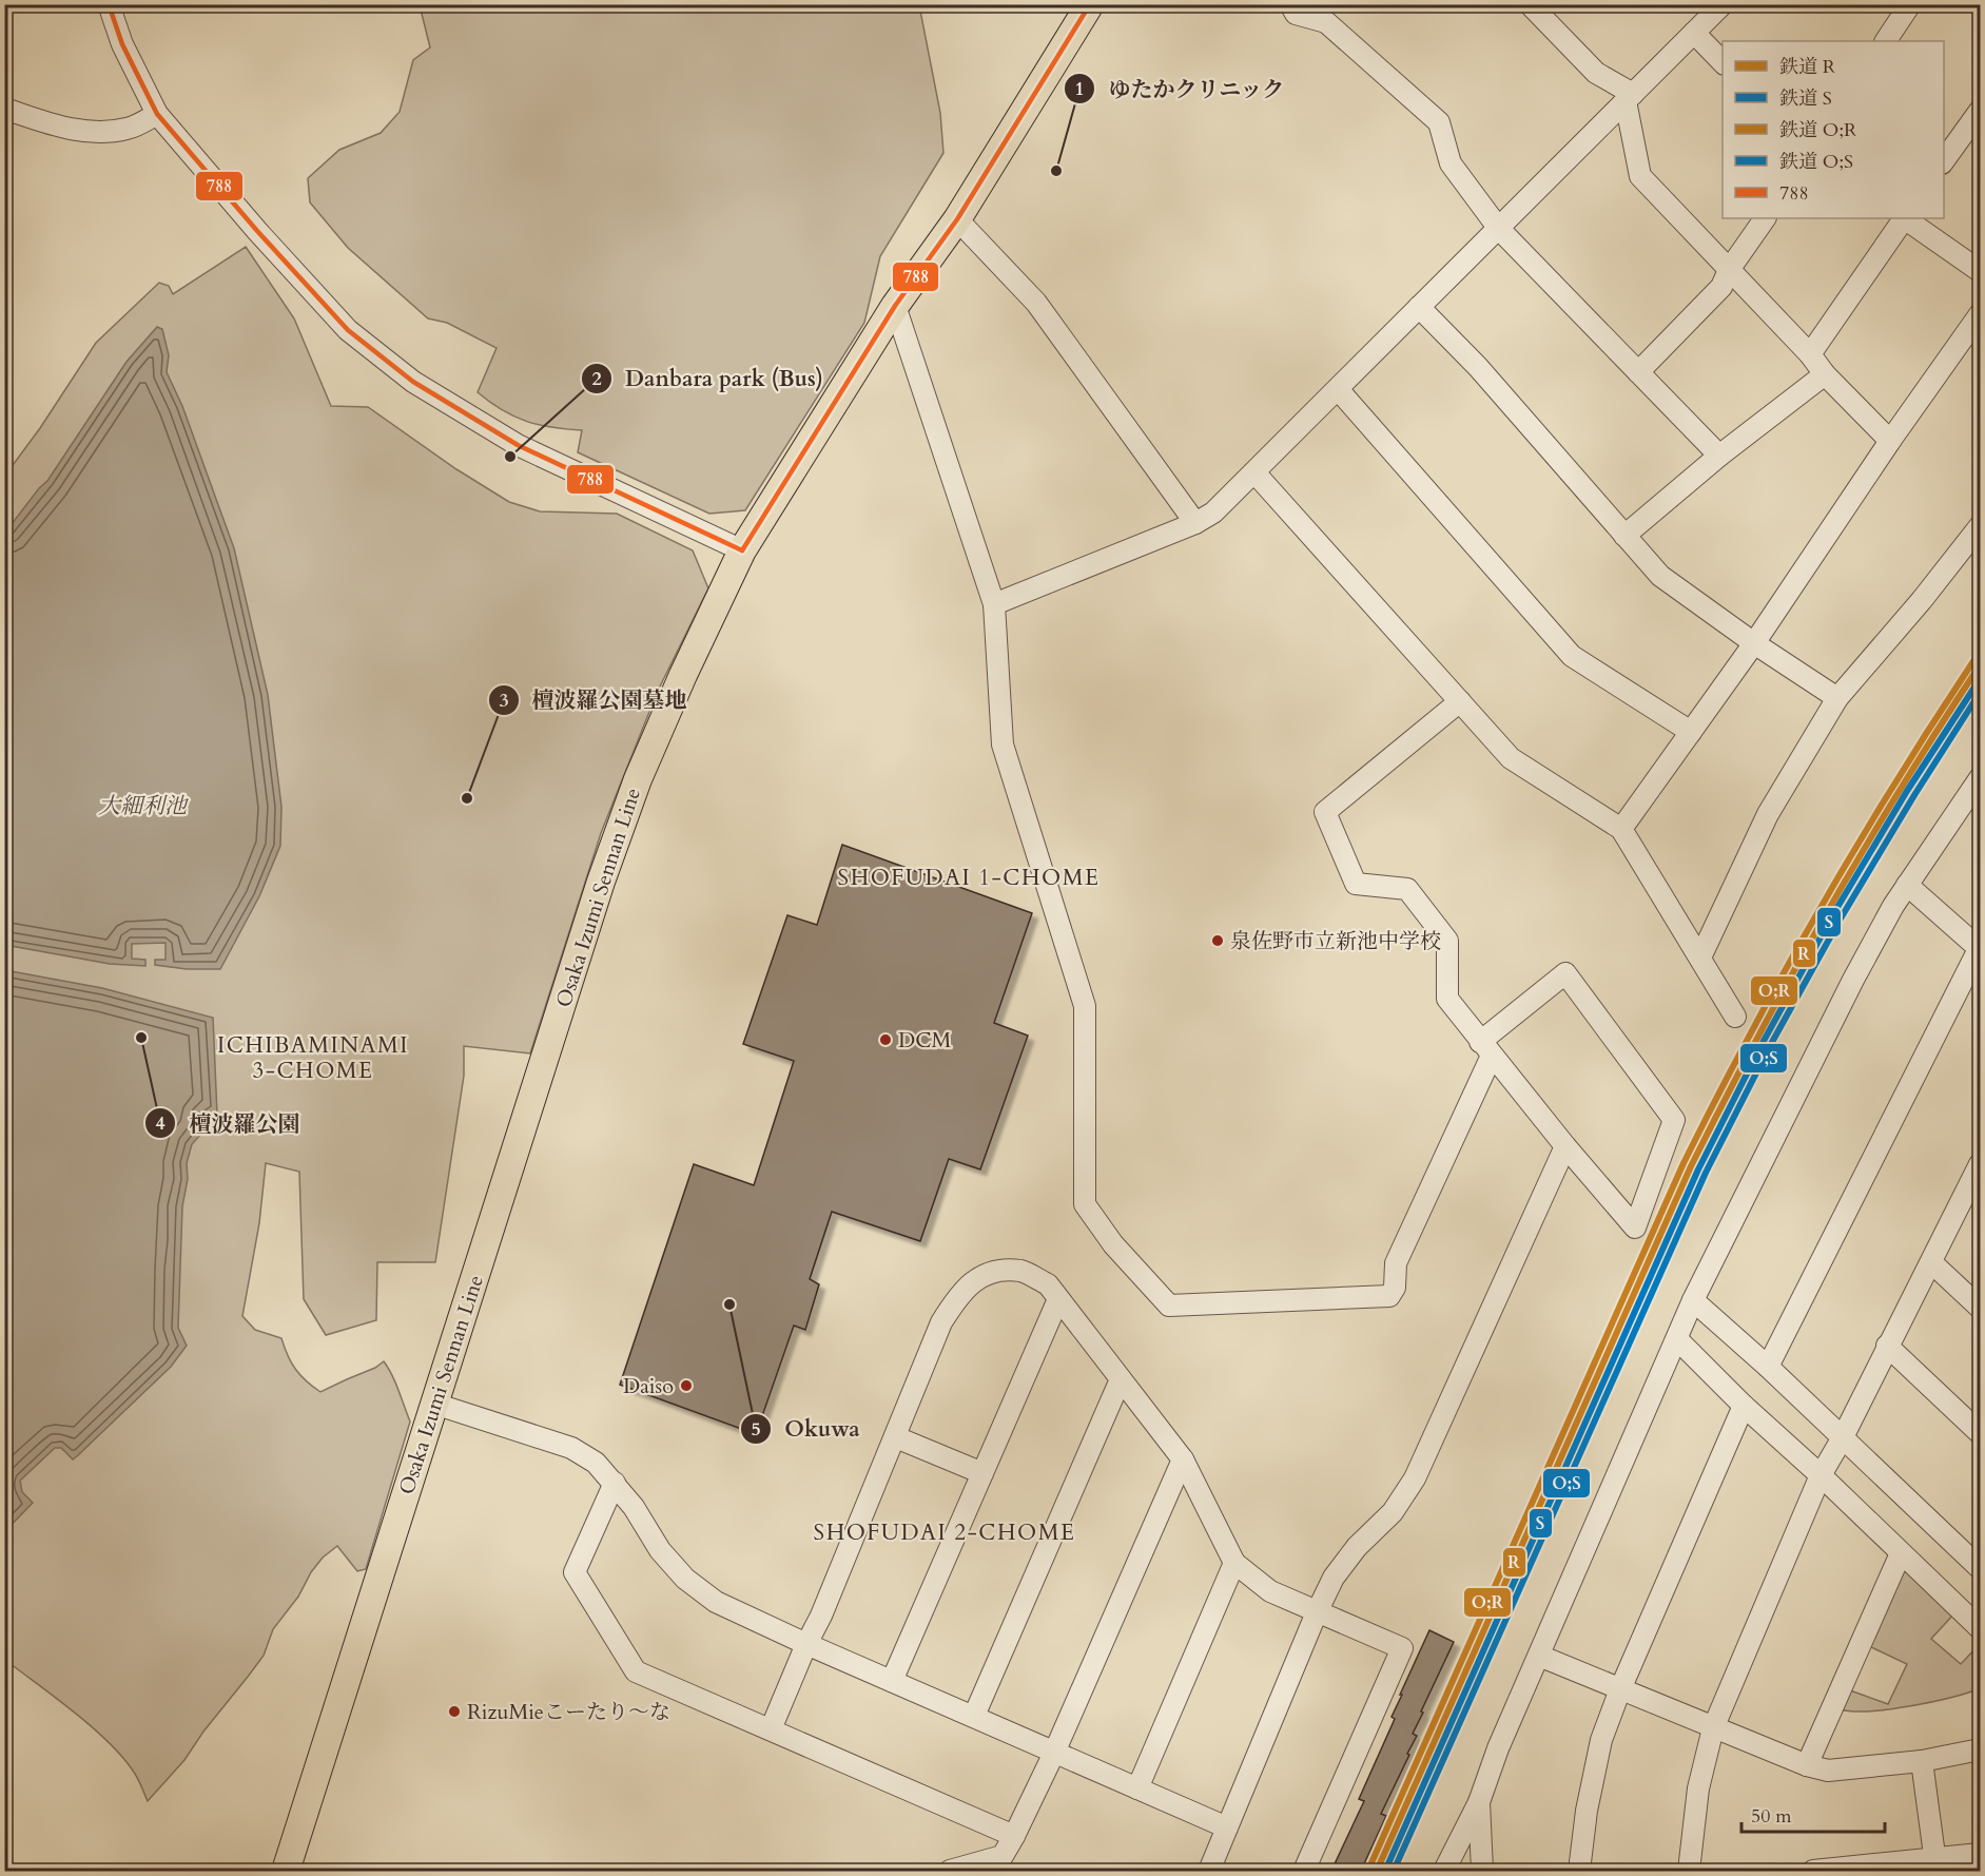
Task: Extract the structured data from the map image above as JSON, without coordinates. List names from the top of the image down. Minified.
{"streets":{"main road":["Osaka Izumi Sennan Line"]},"districts":["SHOFUDAI 1-CHOME","ICHIBAMINAMI 3-CHOME","SHOFUDAI 2-CHOME"],"water":["大細利池"],"places":["ゆたかクリニック","Danbara park (Bus)","檀波羅公園墓地","泉佐野市立新池中学校","檀波羅公園","DCM","Okuwa","Daiso","RizuMieこーたり～な"],"lines":["transit line 788","rail line O;R","rail line R","rail line S","rail line O;S"],"legend":["鉄道 R","鉄道 S","鉄道 O;R","鉄道 O;S","788"],"scale_bar":"50 m"}
